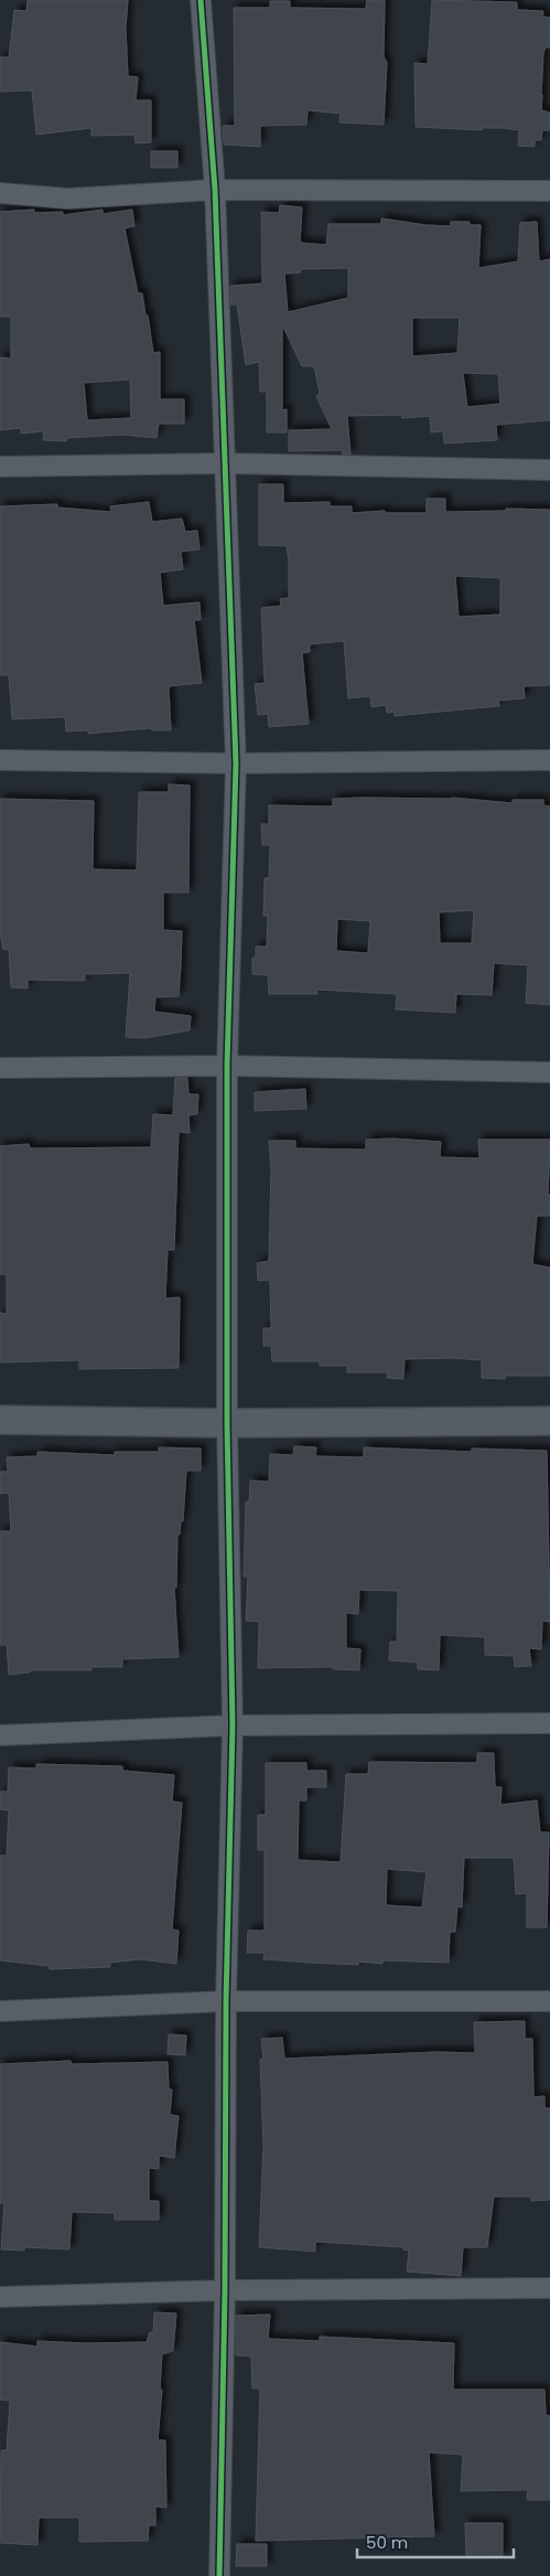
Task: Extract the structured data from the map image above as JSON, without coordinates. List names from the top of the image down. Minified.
{"scale_bar":"50 m"}
